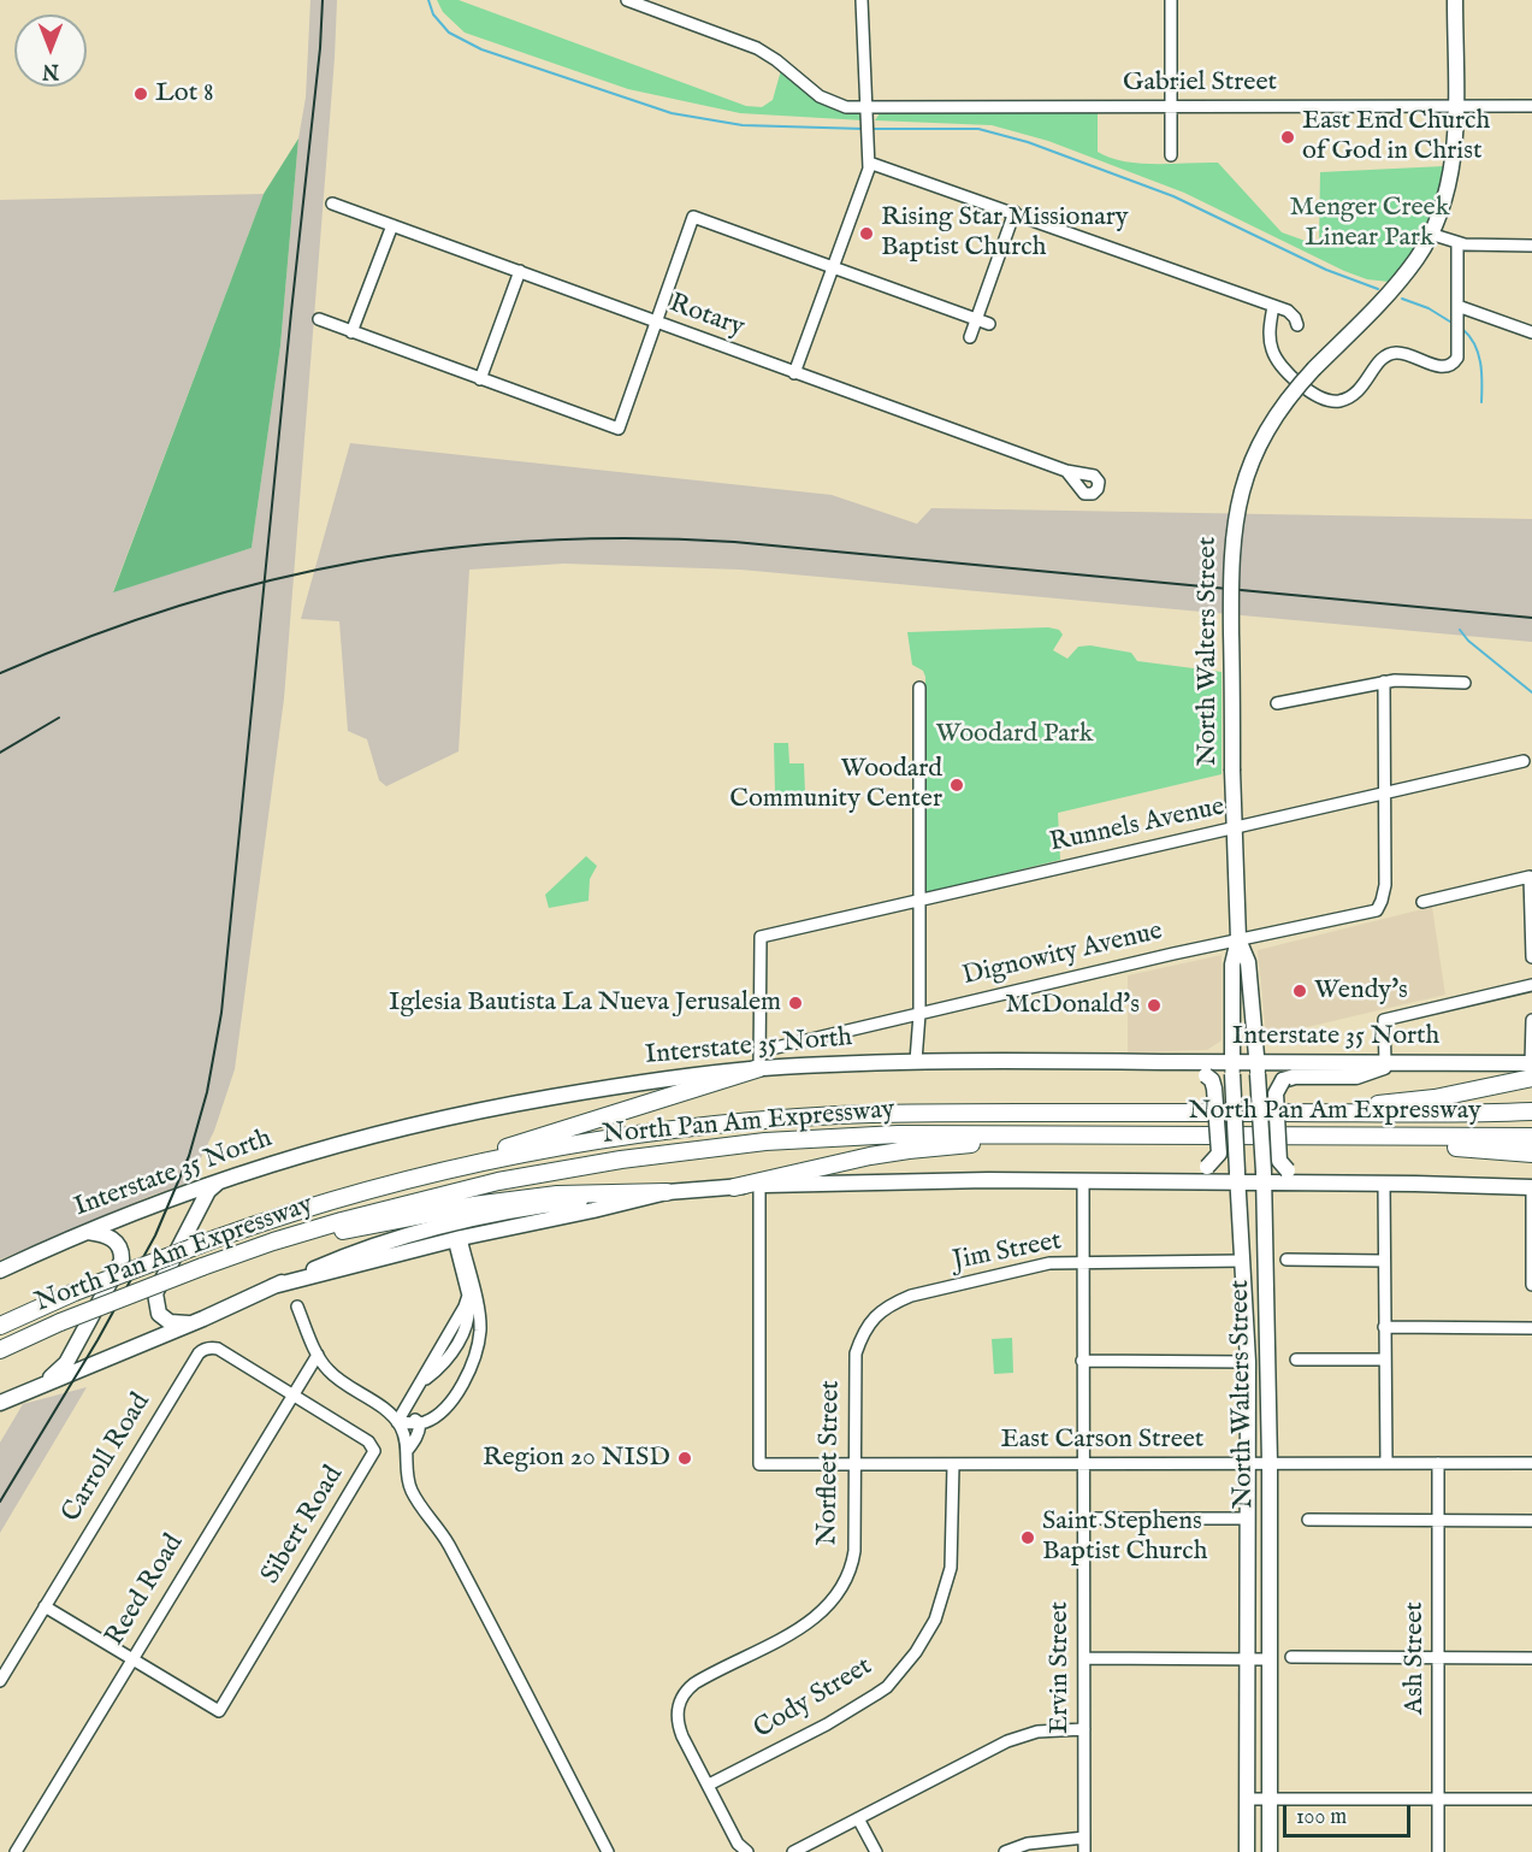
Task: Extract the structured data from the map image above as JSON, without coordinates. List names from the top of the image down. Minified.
{"streets":{"highway":["North Pan Am Expressway"],"main road":["North Walters Street","Interstate 35 North"],"street":["Gabriel Street","Rotary","Runnels Avenue","Dignowity Avenue","Jim Street","East Carson Street","Carroll Road","Norfleet Street","Sibert Road","Reed Road","Ash Street","Ervin Street","Cody Street"]},"crossings":[["Gabriel Street","North Walters Street"],["North Walters Street","Runnels Avenue"],["North Walters Street","Dignowity Avenue"],["North Walters Street","Interstate 35 North"],["North Walters Street","Jim Street"],["North Walters Street","East Carson Street"],["Runnels Avenue","Dignowity Avenue"],["Jim Street","Norfleet Street"],["Jim Street","Ervin Street"],["East Carson Street","Norfleet Street"],["East Carson Street","Ash Street"],["East Carson Street","Ervin Street"],["East Carson Street","Cody Street"],["Carroll Road","Sibert Road"],["Carroll Road","Reed Road"],["Norfleet Street","Cody Street"],["Sibert Road","Reed Road"]],"parks":["Menger Creek Linear Park","Woodard Park"],"places":["Lot 8","East End Church of God in Christ","Rising Star Missionary Baptist Church","Woodard Community Center","Wendy's","Iglesia Bautista La Nueva Jerusalem","McDonald's","Region 20 NISD","Saint Stephens Baptist Church"],"scale_bar":"100 m","north":"bottom"}
